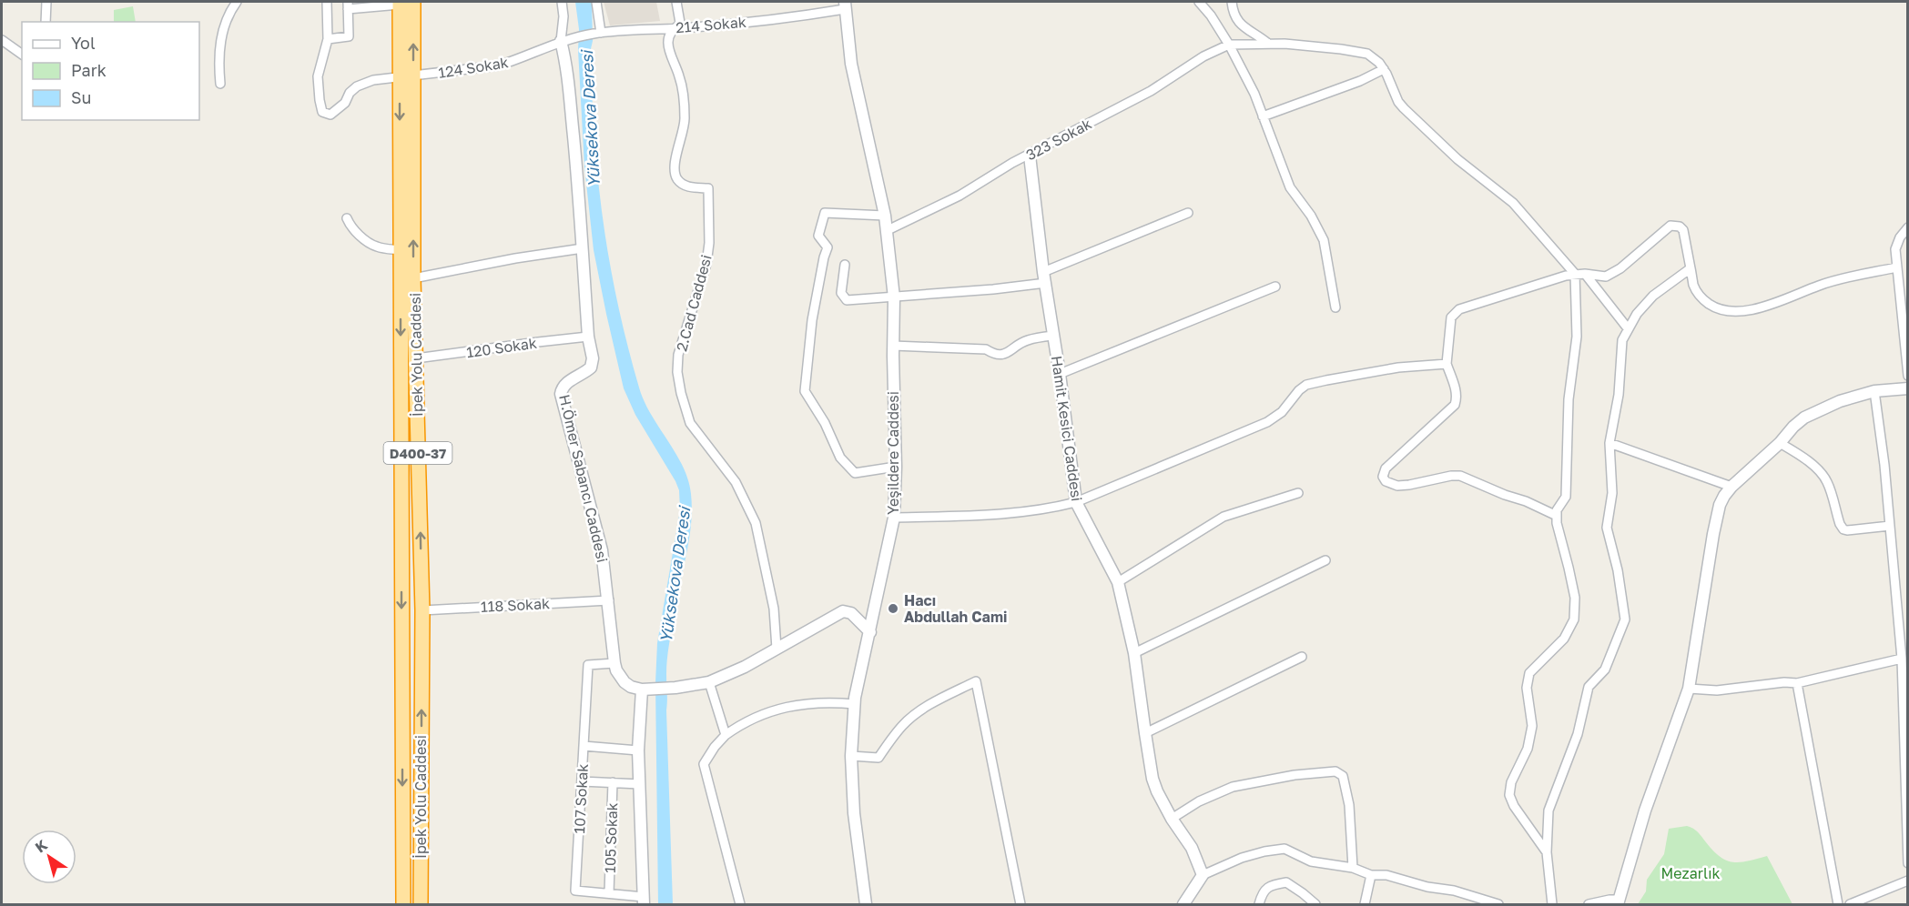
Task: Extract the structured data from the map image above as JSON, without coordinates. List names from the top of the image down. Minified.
{"streets":{"highway":["İpek Yolu Caddesi","D400-37"],"street":["214 Sokak","124 Sokak","323 Sokak","2.Cad Caddesi","120 Sokak","Hamit Kesici Caddesi","Yeşildere Caddesi","H.Ömer Sabancı Caddesi","118 Sokak","107 Sokak","105 Sokak"]},"crossings":[["214 Sokak","124 Sokak"],["214 Sokak","2.Cad Caddesi"],["214 Sokak","Yeşildere Caddesi"],["124 Sokak","İpek Yolu Caddesi"],["124 Sokak","H.Ömer Sabancı Caddesi"],["323 Sokak","Hamit Kesici Caddesi"],["323 Sokak","Yeşildere Caddesi"],["120 Sokak","İpek Yolu Caddesi"],["120 Sokak","H.Ömer Sabancı Caddesi"],["İpek Yolu Caddesi","118 Sokak"],["H.Ömer Sabancı Caddesi","118 Sokak"],["H.Ömer Sabancı Caddesi","107 Sokak"],["107 Sokak","105 Sokak"]],"water":["Yüksekova Deresi"],"parks":["Mezarlık"],"places":["Hacı Abdullah Cami"],"legend":["Yol","Park","Su"],"north":"top left"}
